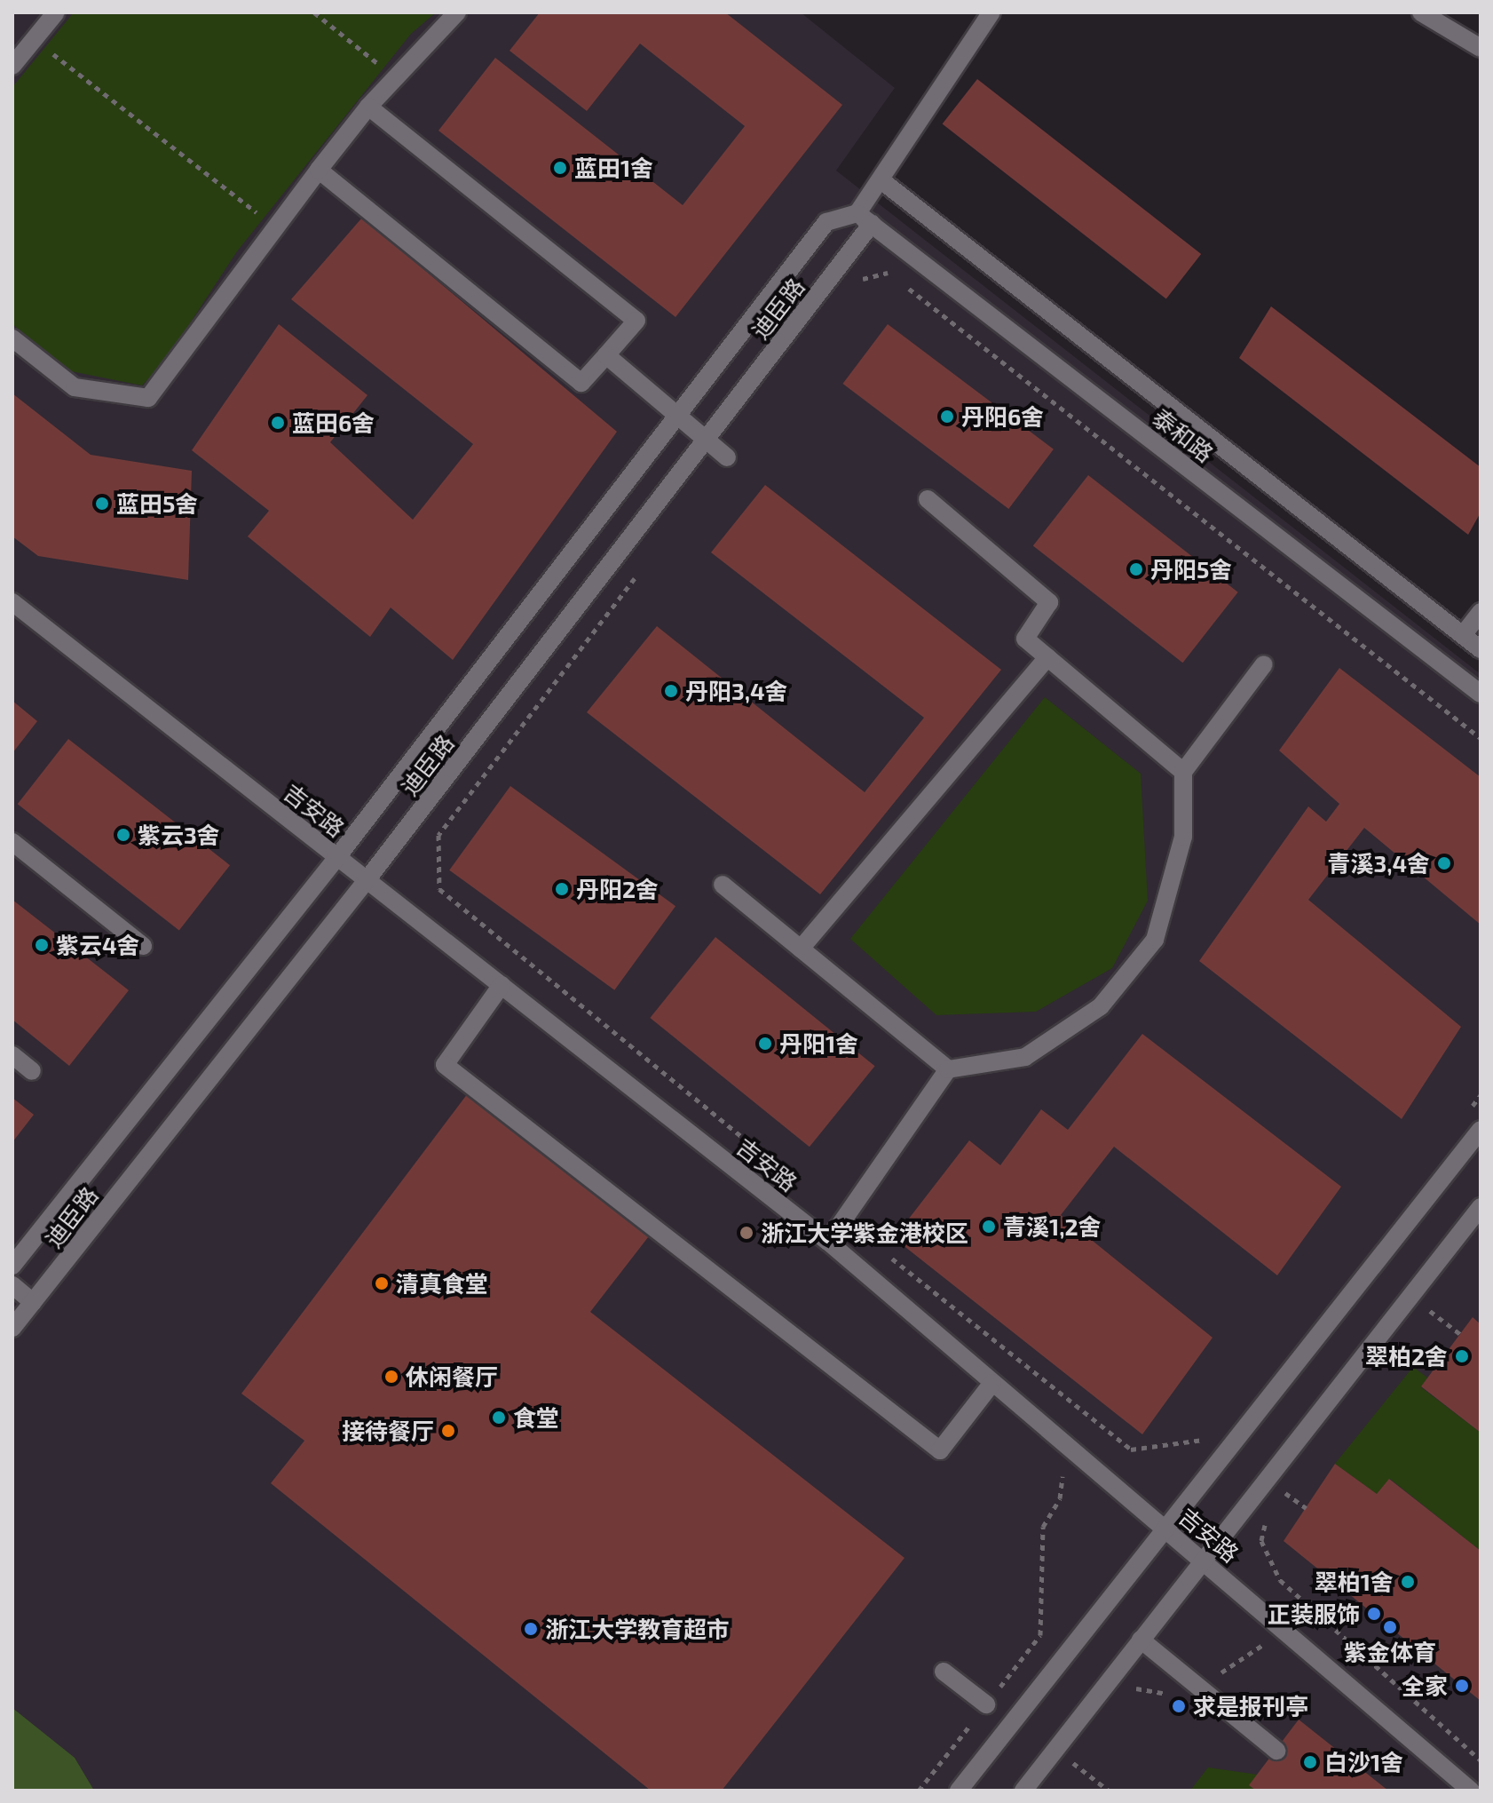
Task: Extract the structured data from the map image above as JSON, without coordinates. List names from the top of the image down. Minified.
{"streets":{"street":["迪臣路","泰和路","吉安路"]},"crossings":[["迪臣路","泰和路"],["迪臣路","吉安路"]],"places":["蓝田1舍","丹阳6舍","蓝田6舍","蓝田5舍","丹阳5舍","丹阳3,4舍","紫云3舍","青溪3,4舍","丹阳2舍","紫云4舍","丹阳1舍","青溪1,2舍","浙江大学紫金港校区","清真食堂","翠柏2舍","休闲餐厅","食堂","接待餐厅","翠柏1舍","正装服饰","紫金体育","浙江大学教育超市","全家","求是报刊亭","白沙1舍"]}
